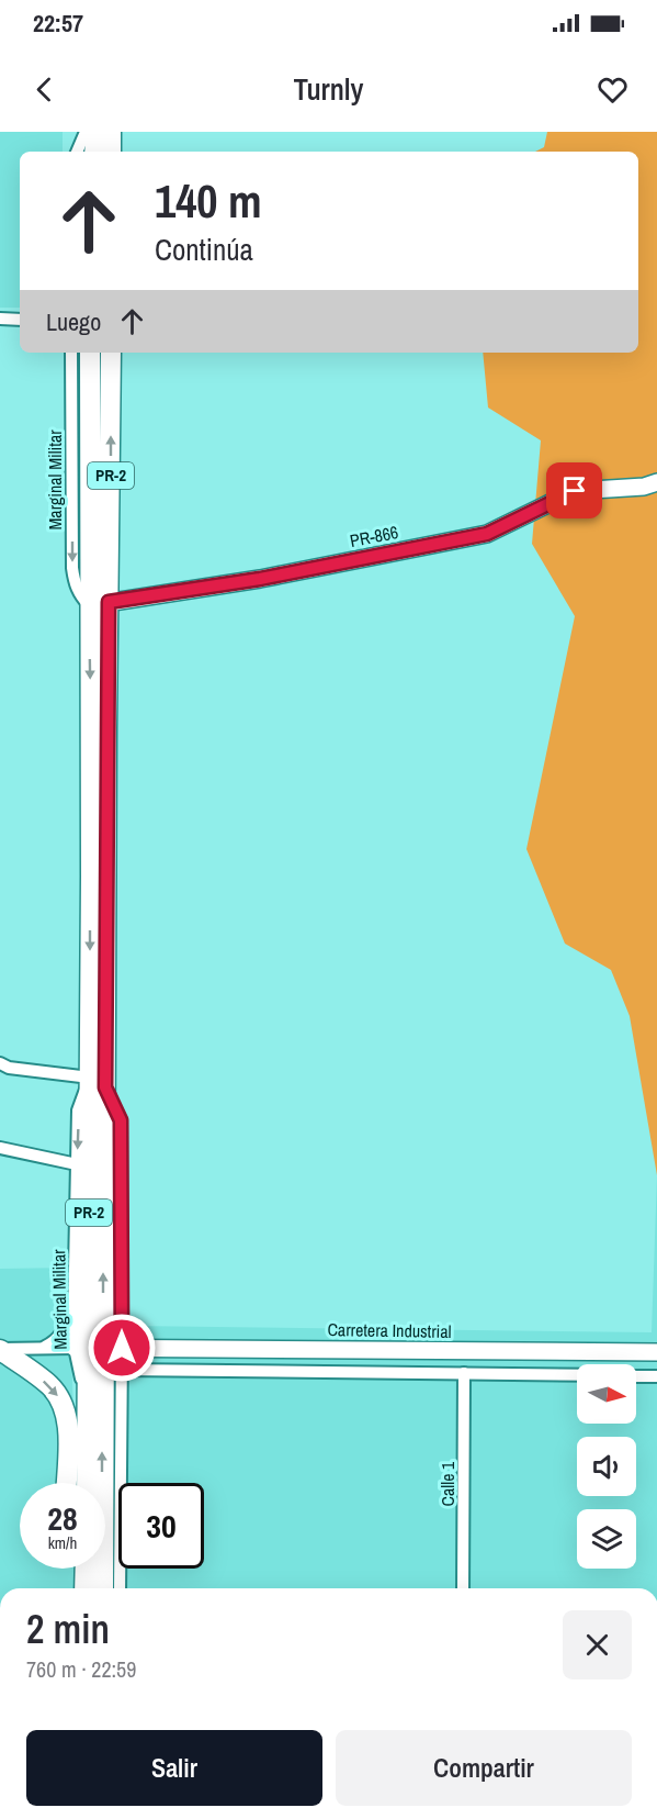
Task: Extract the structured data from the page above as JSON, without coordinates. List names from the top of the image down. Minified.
{"streets":{"main road":["PR-2"],"street":["Marginal Militar","PR-866","Carretera Industrial","Calle 1"]},"crossings":[["PR-2","Marginal Militar"],["PR-2","PR-866"],["PR-2","Carretera Industrial"],["Marginal Militar","PR-866"],["Marginal Militar","Carretera Industrial"]],"north":"right","page":{"status":"22:57","header":"Turnly","turn":["140 m","Continúa"],"then":"Luego","speed":"28 km/h","limit":"30","heading":["2 min","760 m · 22:59"],"buttons":["Salir","Compartir"]}}
